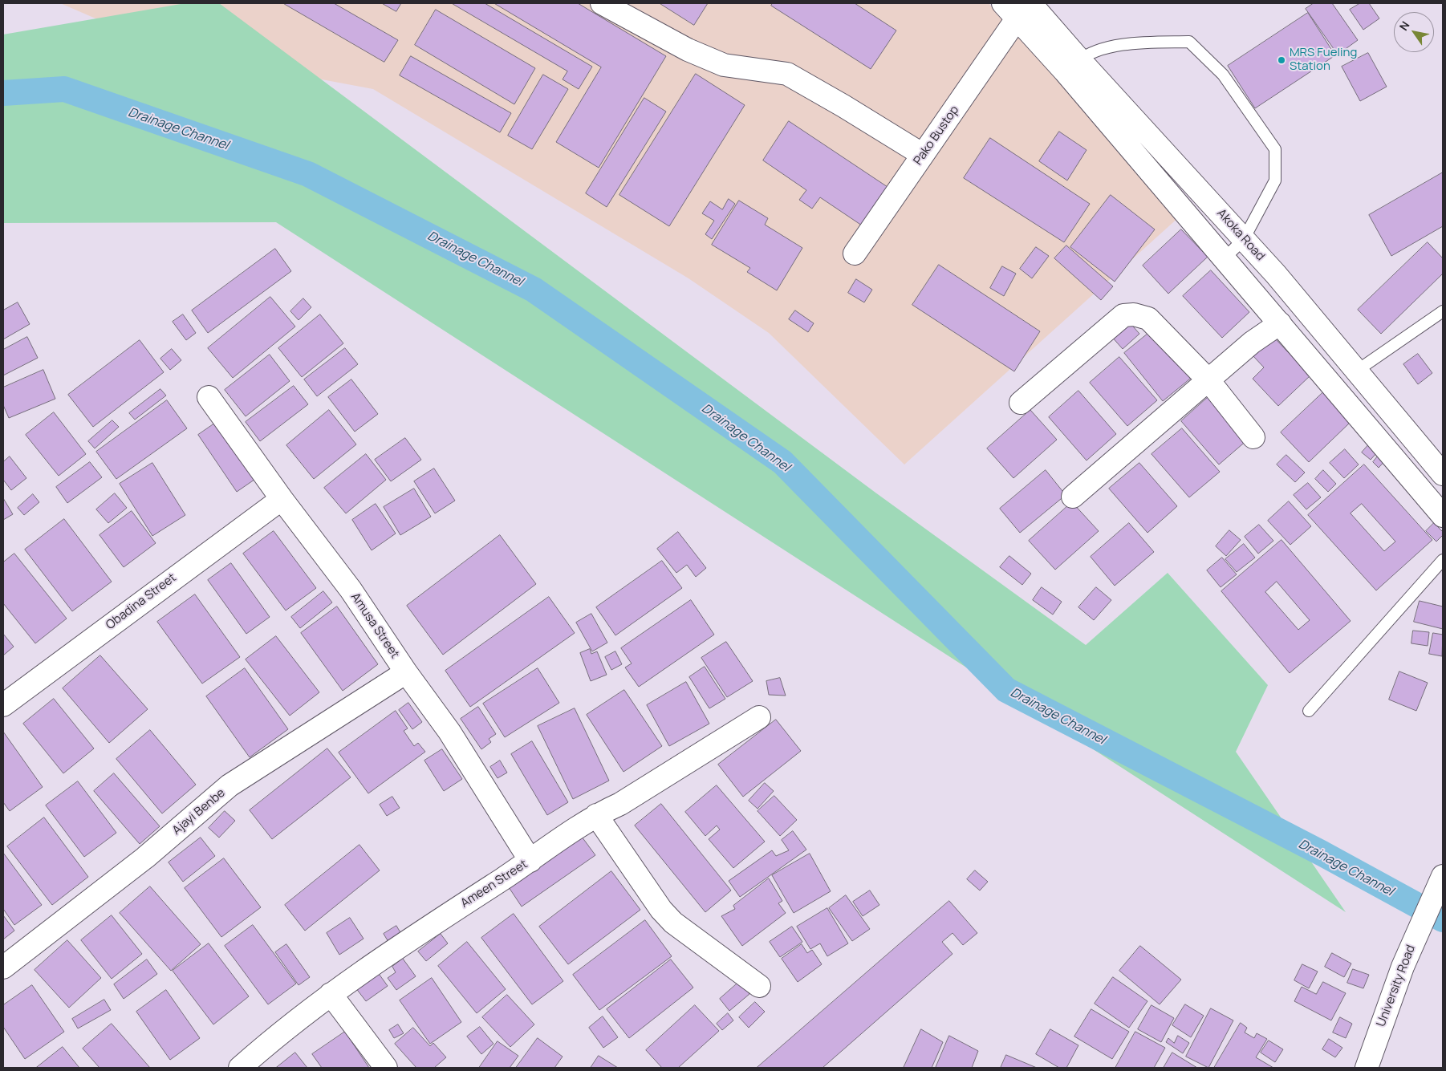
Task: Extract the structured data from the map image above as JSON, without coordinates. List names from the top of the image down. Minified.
{"streets":{"street":["Pako Bustop","Akoka Road","Obadina Street","Amusa Street","Ajayi Benbe","Ameen Street","University Road"]},"crossings":[["Pako Bustop","Akoka Road"],["Obadina Street","Amusa Street"],["Amusa Street","Ajayi Benbe"],["Amusa Street","Ameen Street"]],"water":["Drainage Channel"],"places":["MRS Fueling Station"],"north":"top left"}
